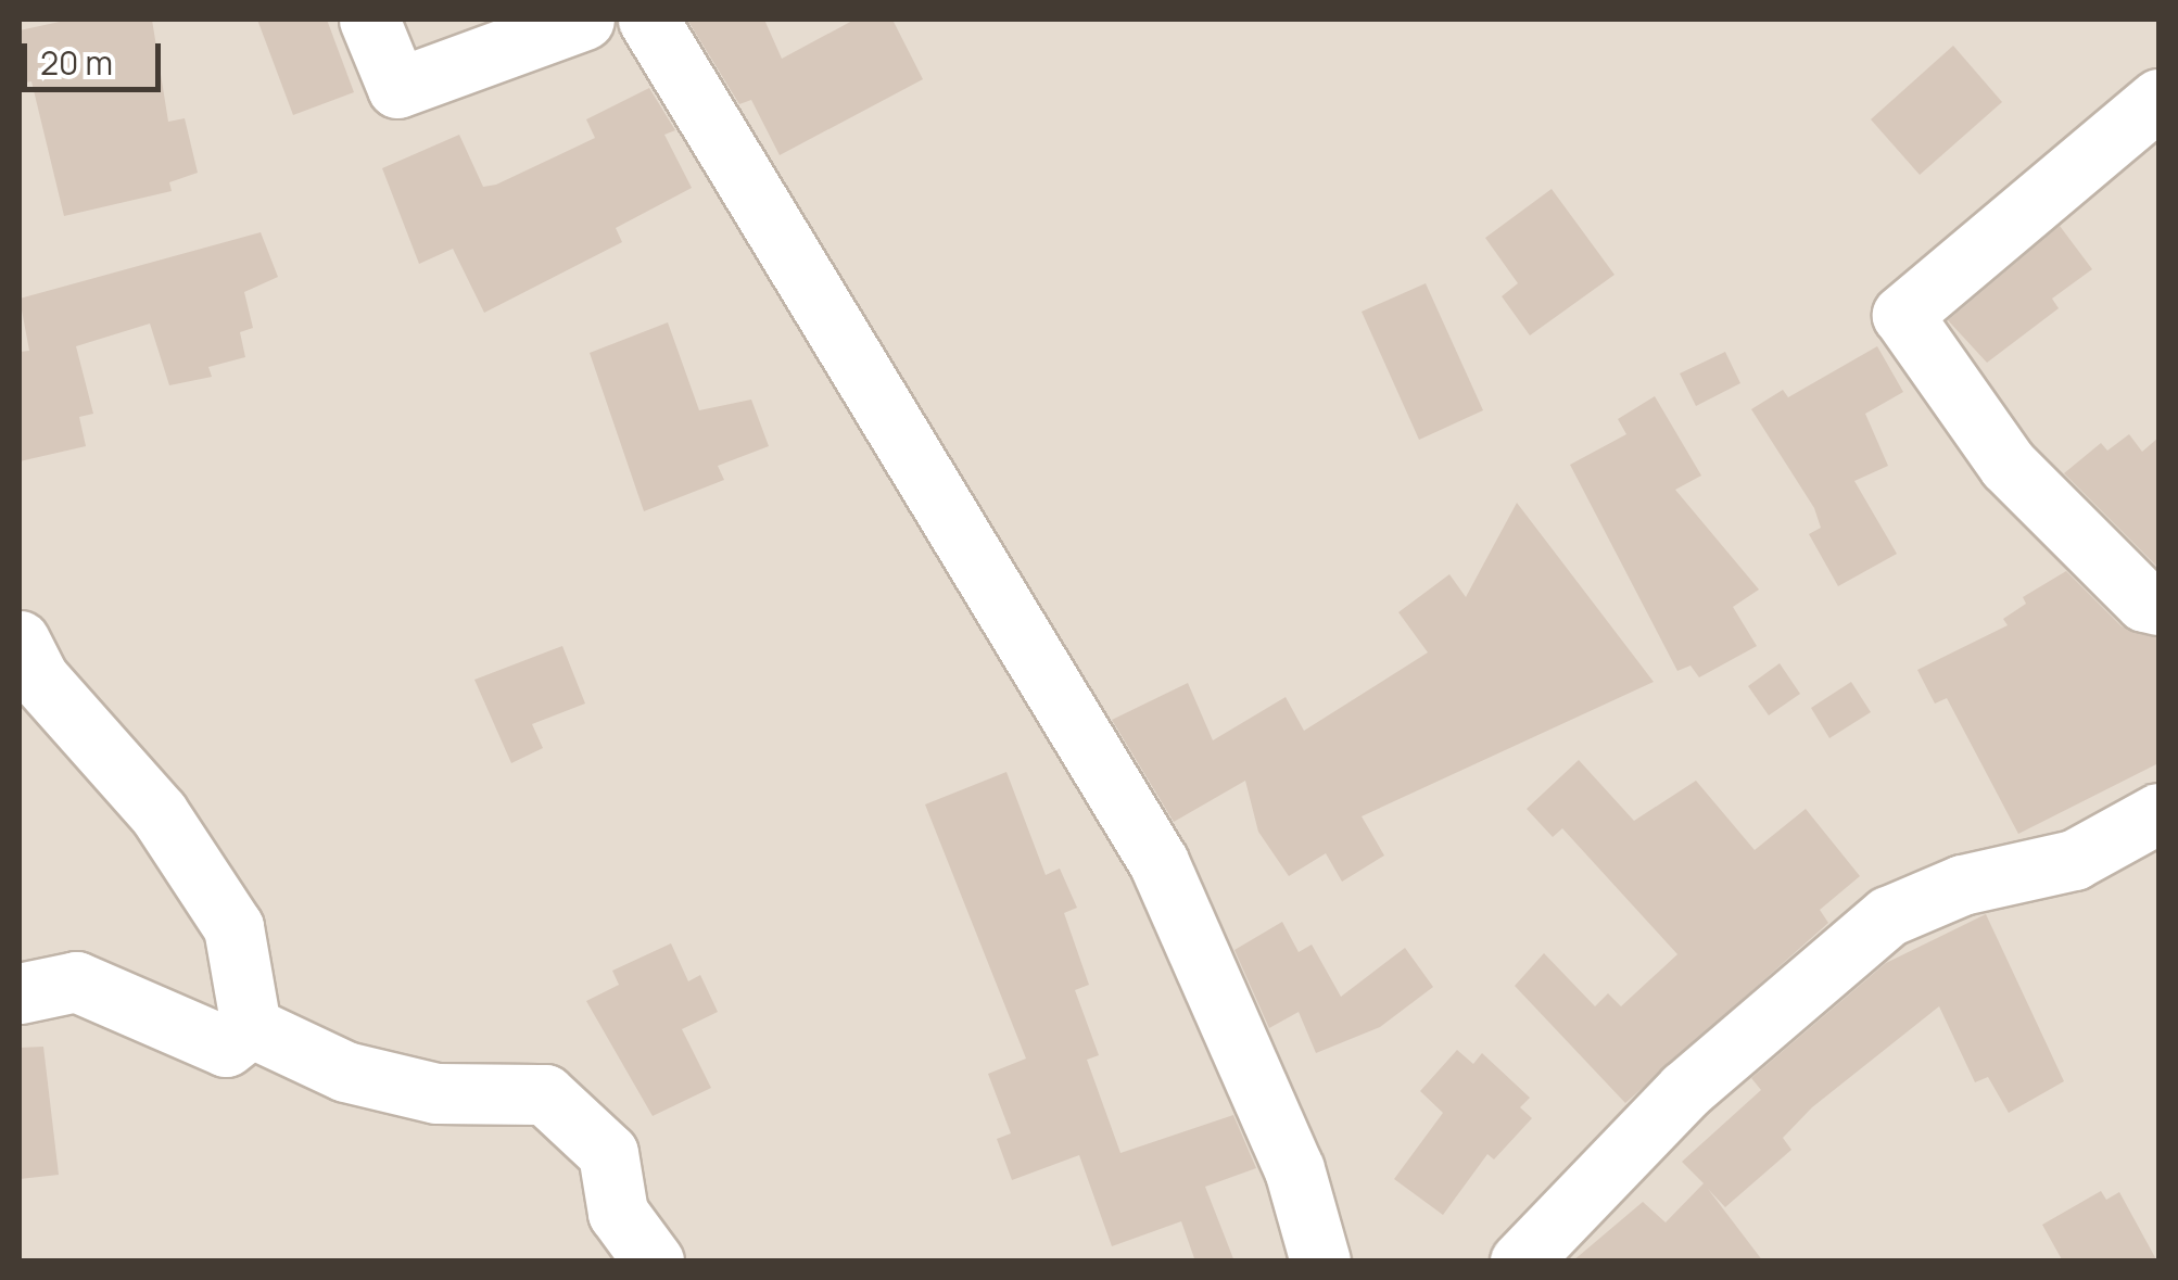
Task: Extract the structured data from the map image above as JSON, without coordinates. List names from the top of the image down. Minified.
{"scale_bar":"20 m"}
